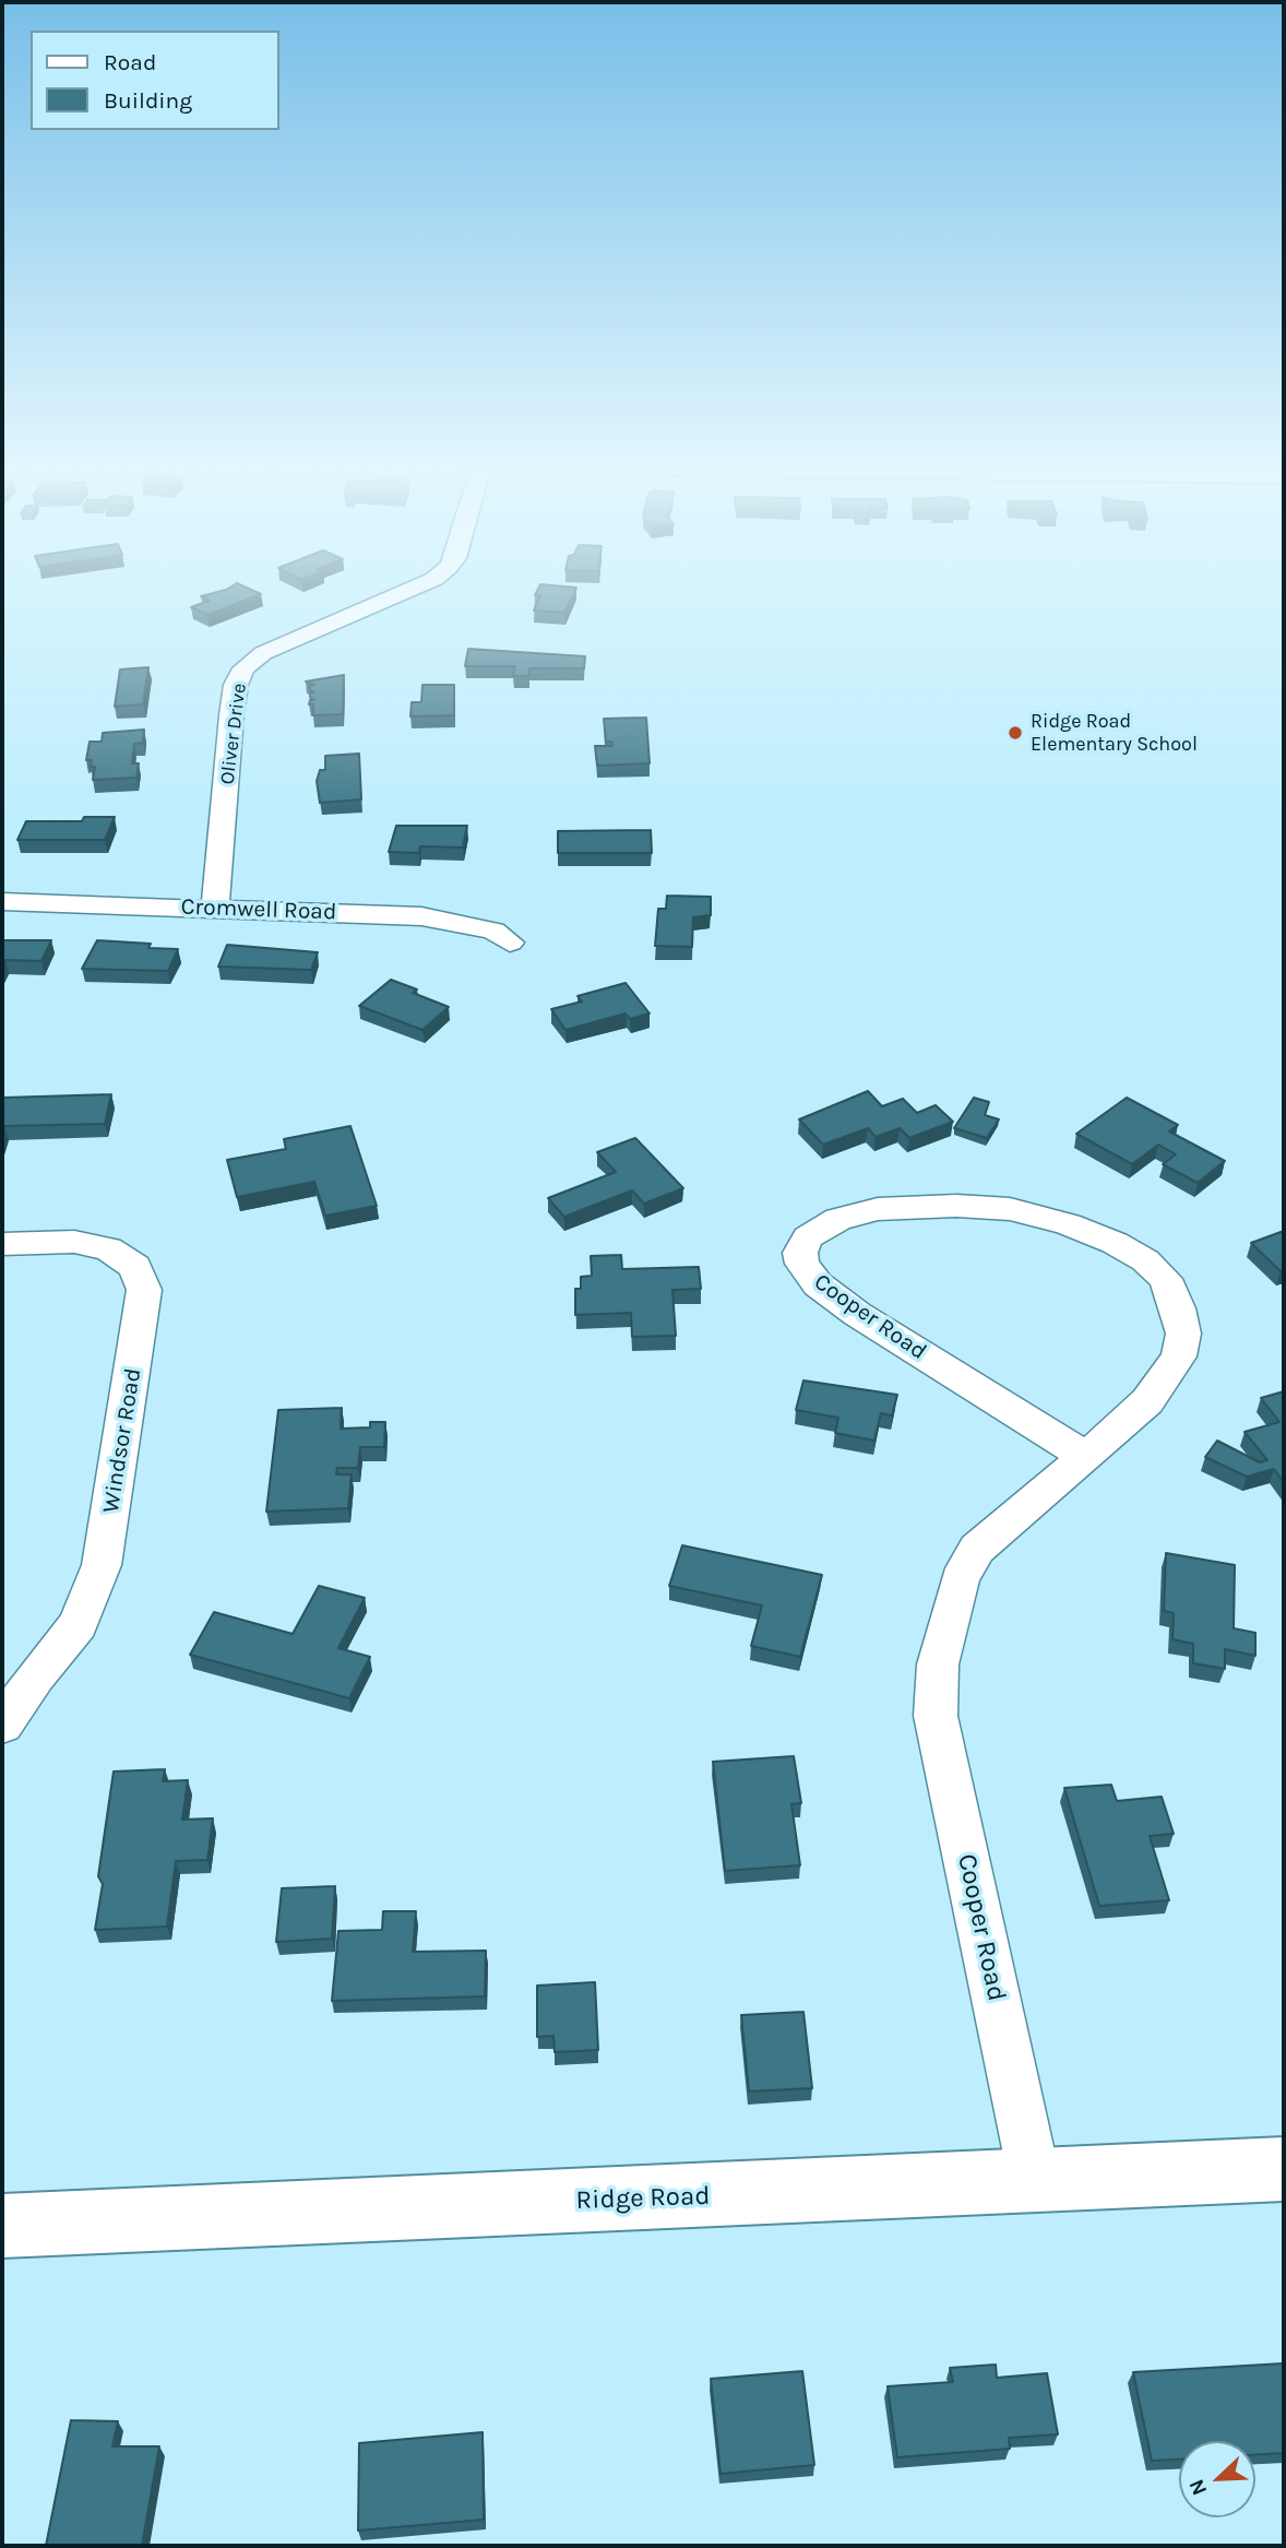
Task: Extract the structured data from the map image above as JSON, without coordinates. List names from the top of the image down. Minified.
{"streets":{"main road":["Ridge Road"],"street":["Oliver Drive","Cromwell Road","Cooper Road","Windsor Road"]},"crossings":[["Oliver Drive","Cromwell Road"],["Cooper Road","Ridge Road"]],"places":["Ridge Road Elementary School"],"legend":["Road","Building"],"north":"bottom left"}
